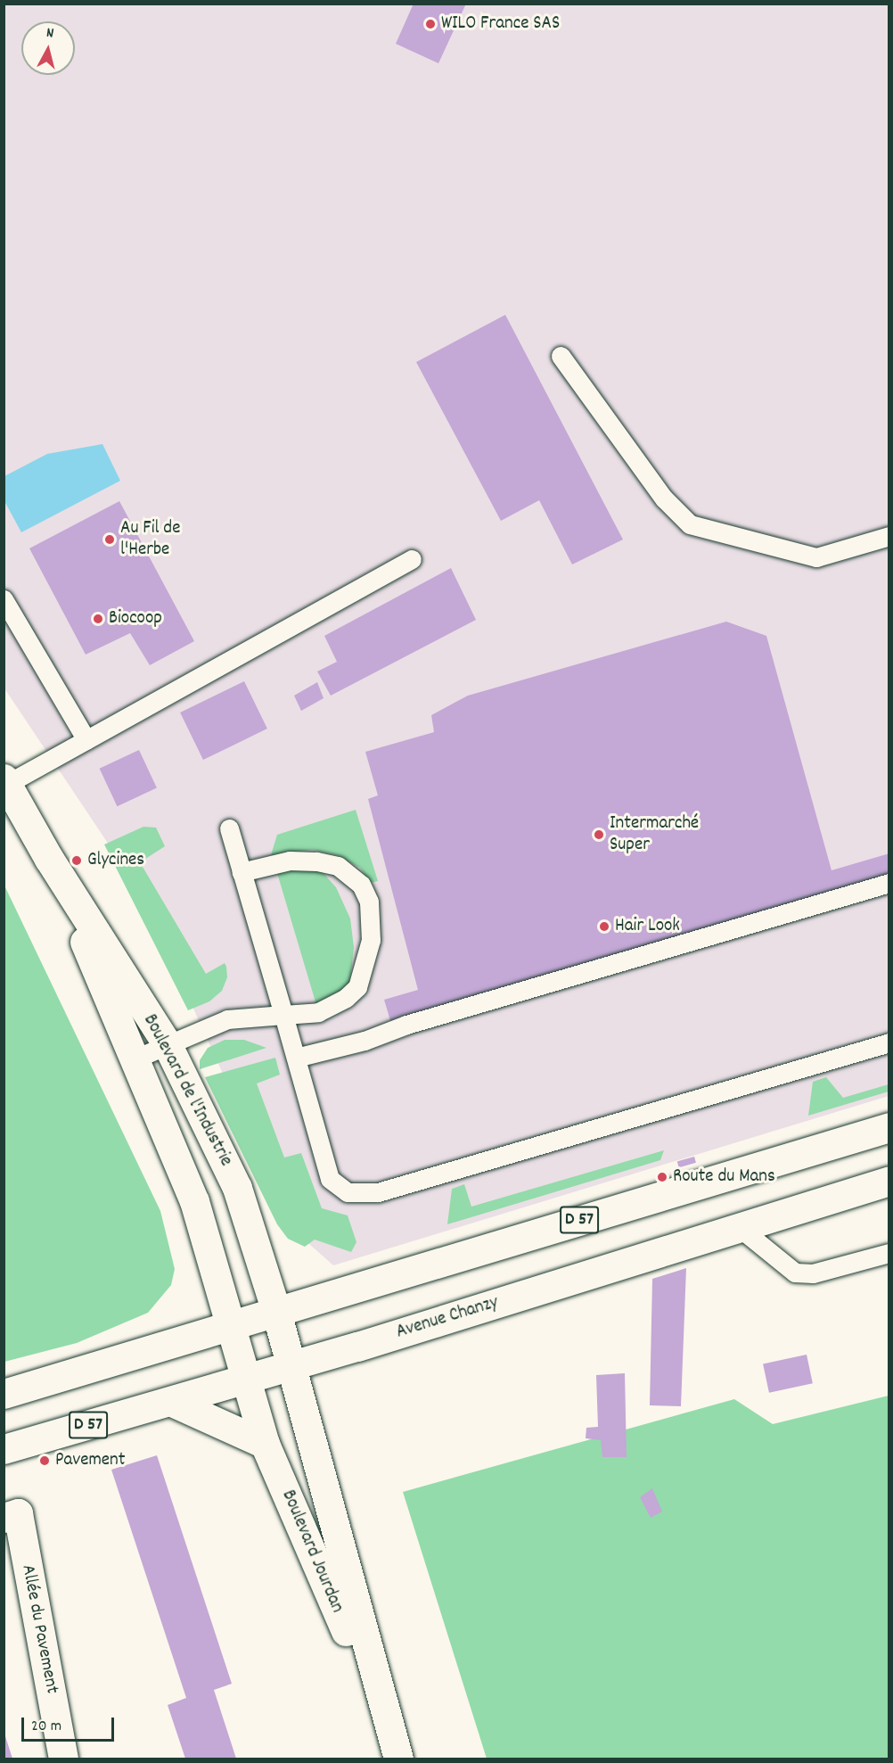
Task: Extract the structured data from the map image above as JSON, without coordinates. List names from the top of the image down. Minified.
{"streets":{"street":["Boulevard de l'Industrie","D 57","Avenue Chanzy","Boulevard Jourdan","Allée du Pavement"]},"crossings":[["Boulevard de l'Industrie","D 57"],["Boulevard de l'Industrie","Avenue Chanzy"],["Boulevard de l'Industrie","Boulevard Jourdan"],["Avenue Chanzy","Boulevard Jourdan"]],"places":["WILO France SAS","Au Fil de l'Herbe","Biocoop","Intermarché Super","Glycines","Hair Look","Route du Mans","Pavement"],"scale_bar":"20 m","north":"top"}
